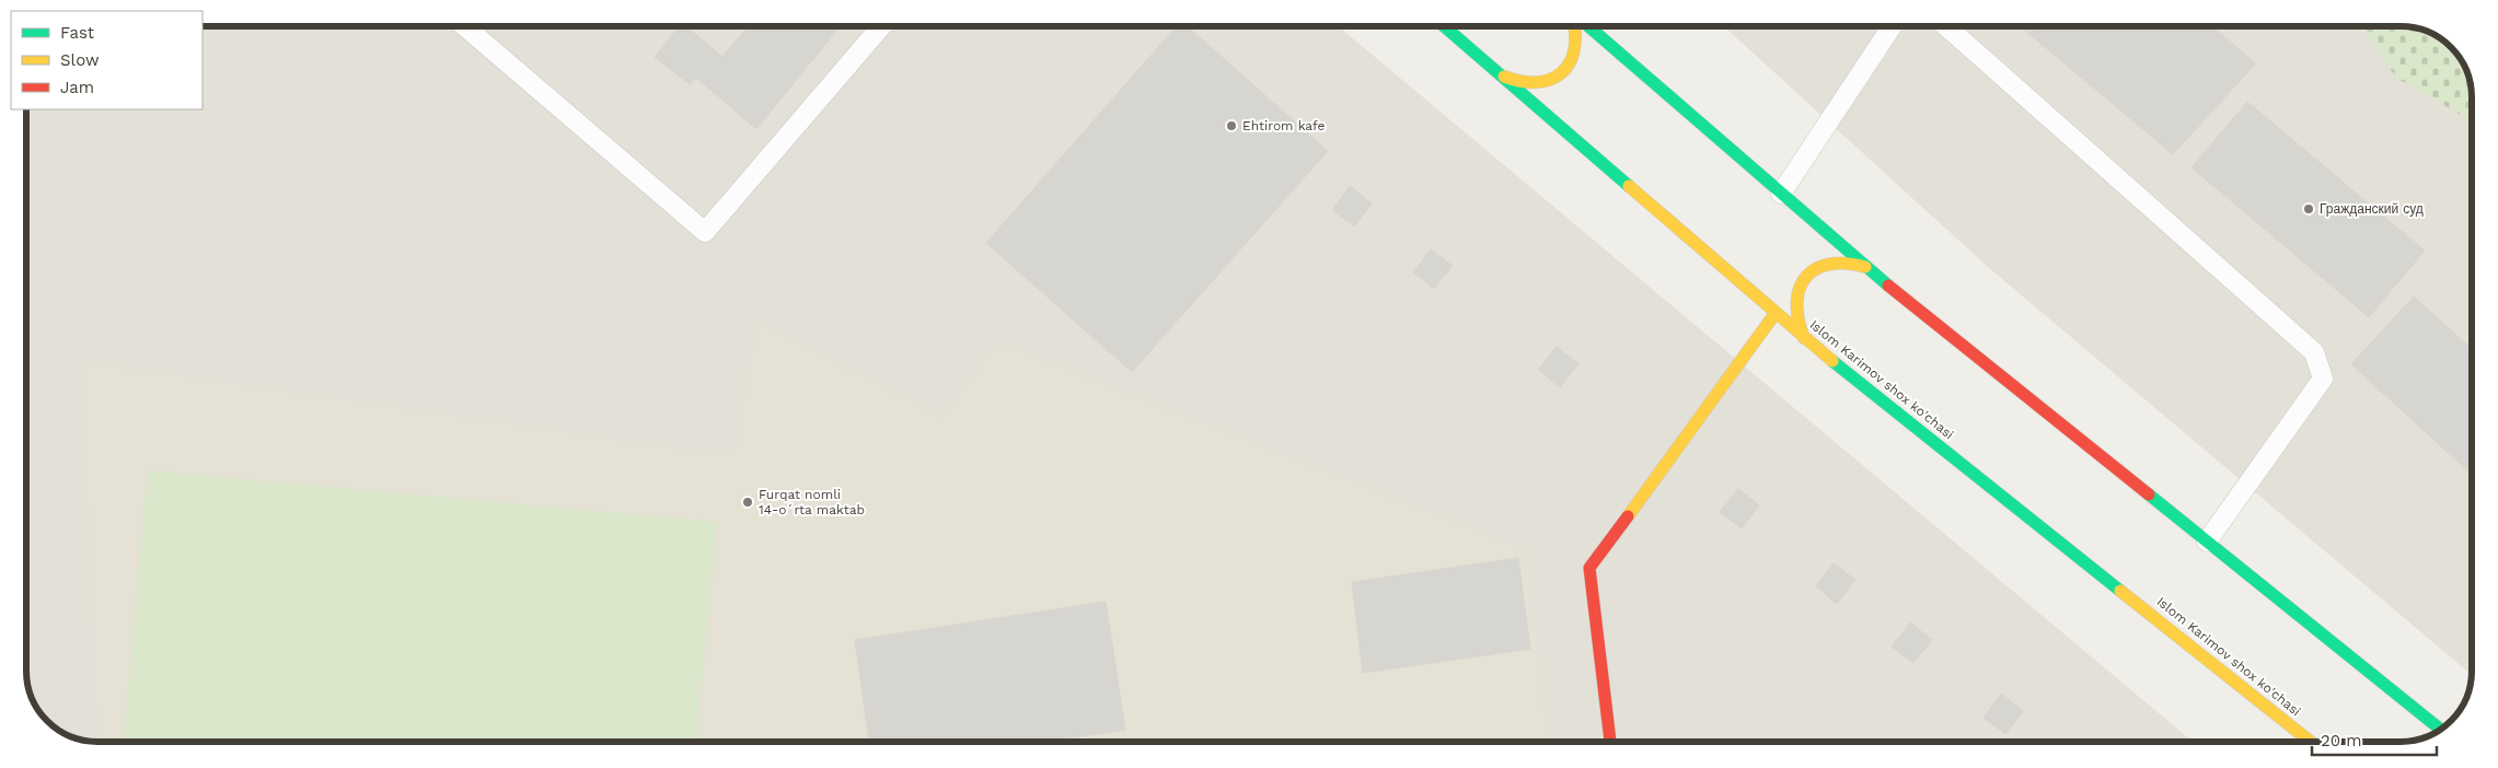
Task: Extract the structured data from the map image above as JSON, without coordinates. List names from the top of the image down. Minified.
{"streets":{"main road":["Islom Karimov shox ko'chasi"]},"places":["Ehtirom kafe","Гражданский суд","Furqat nomli 14-oʻrta maktab"],"legend":["Fast","Slow","Jam"],"scale_bar":"20 m"}
